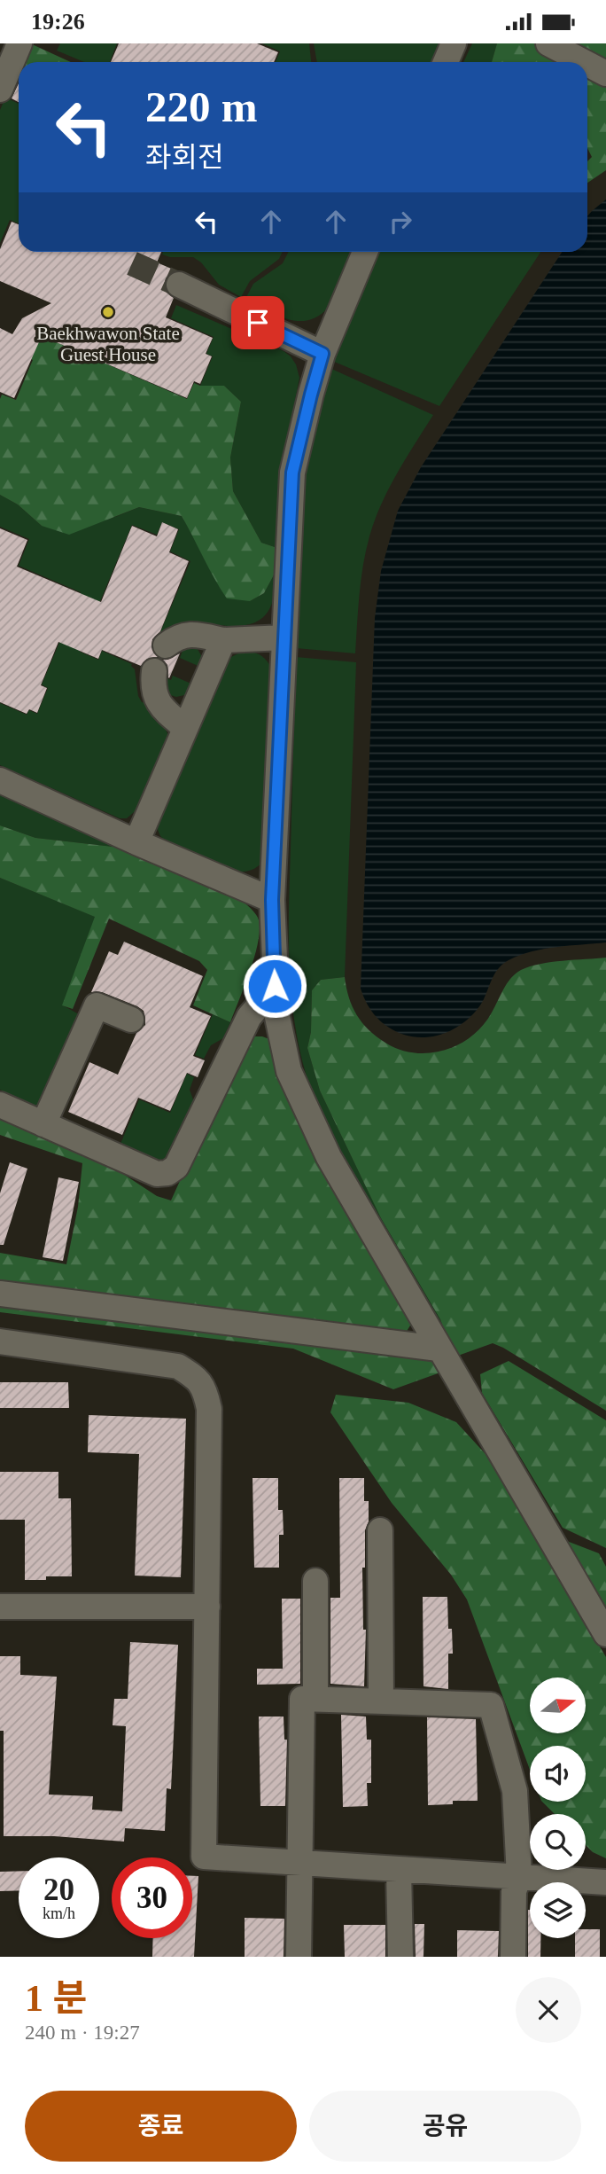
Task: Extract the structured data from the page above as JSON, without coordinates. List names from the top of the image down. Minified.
{"places":["Baekhwawon State Guest House"],"north":"right","page":{"status":"19:26","turn":["220 m","좌회전"],"speed":"20 km/h","limit":"30","heading":["1 분","240 m · 19:27"],"buttons":["종료","공유"]}}
